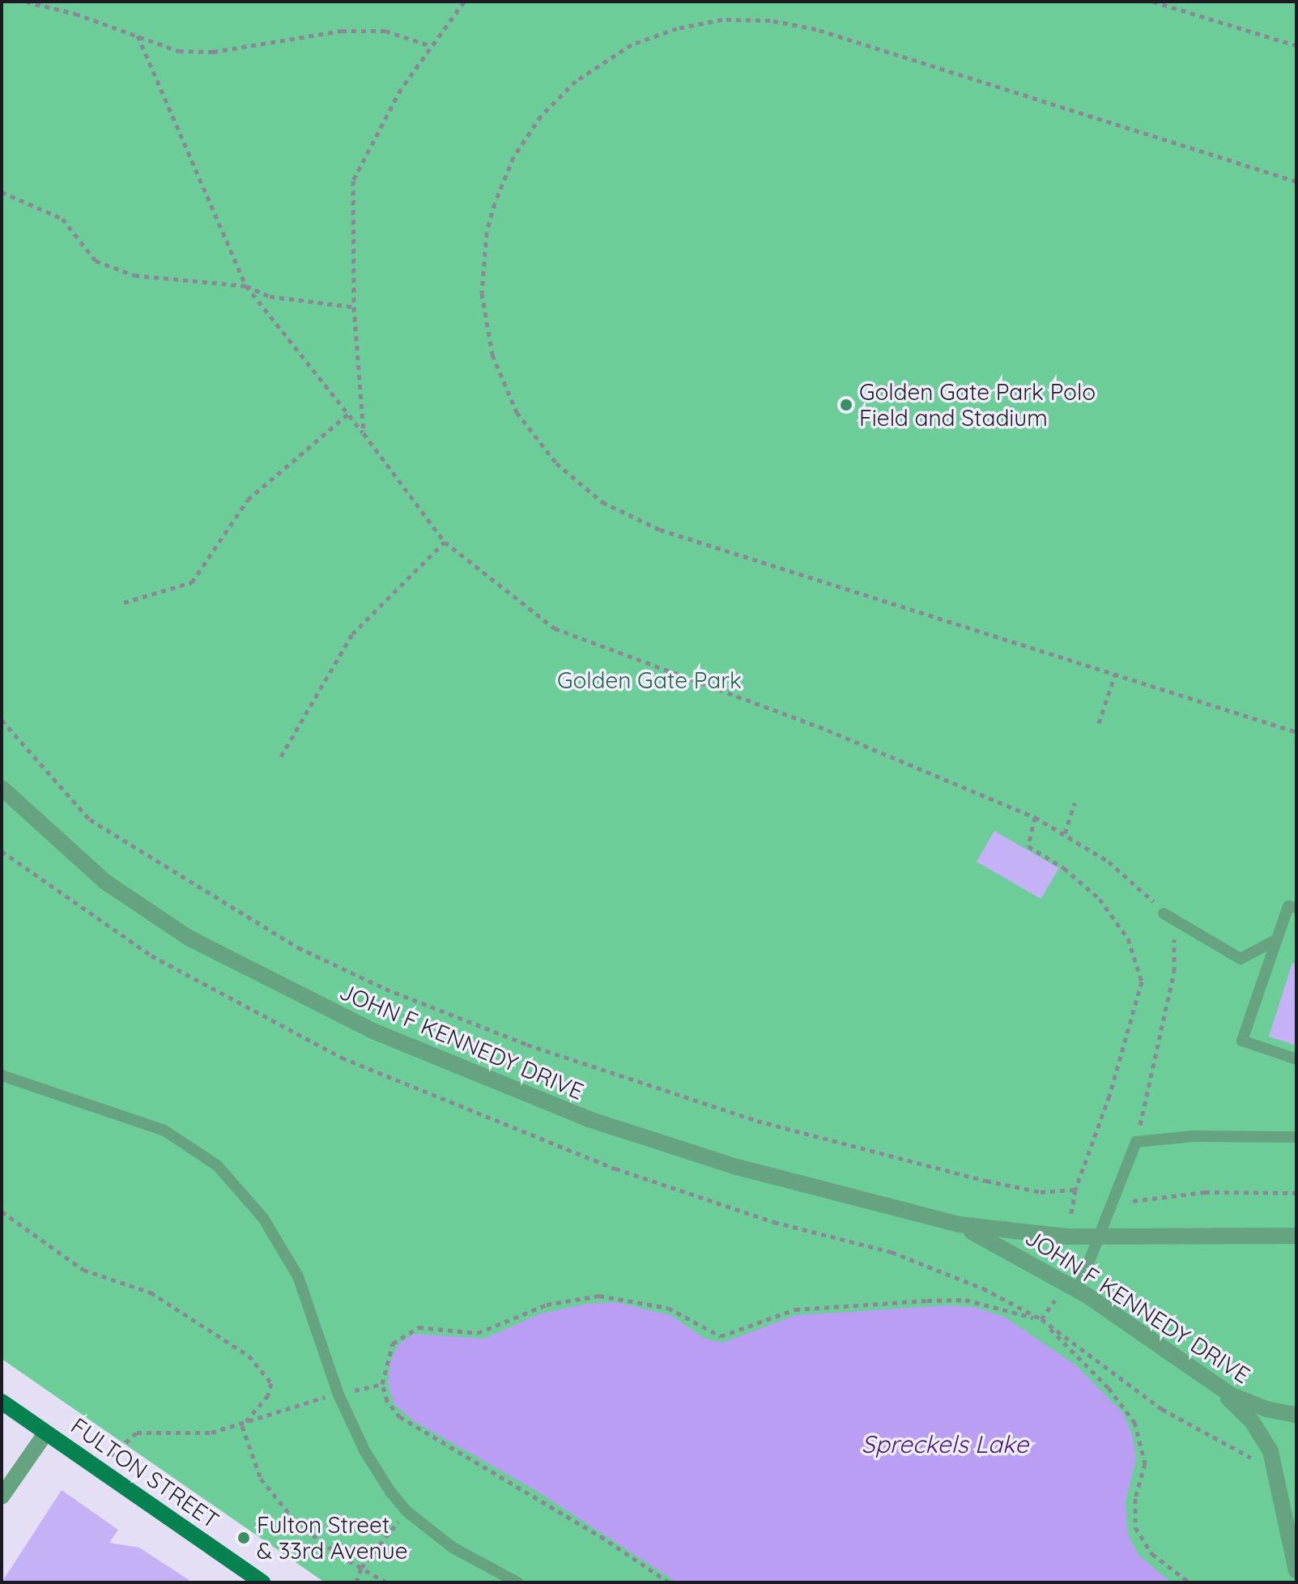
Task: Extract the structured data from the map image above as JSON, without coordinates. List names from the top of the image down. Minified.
{"streets":{"main road":["FULTON STREET"],"street":["JOHN F KENNEDY DRIVE"]},"water":["Spreckels Lake"],"parks":["Golden Gate Park"],"places":["Golden Gate Park Polo Field and Stadium","Fulton Street & 33rd Avenue"]}
